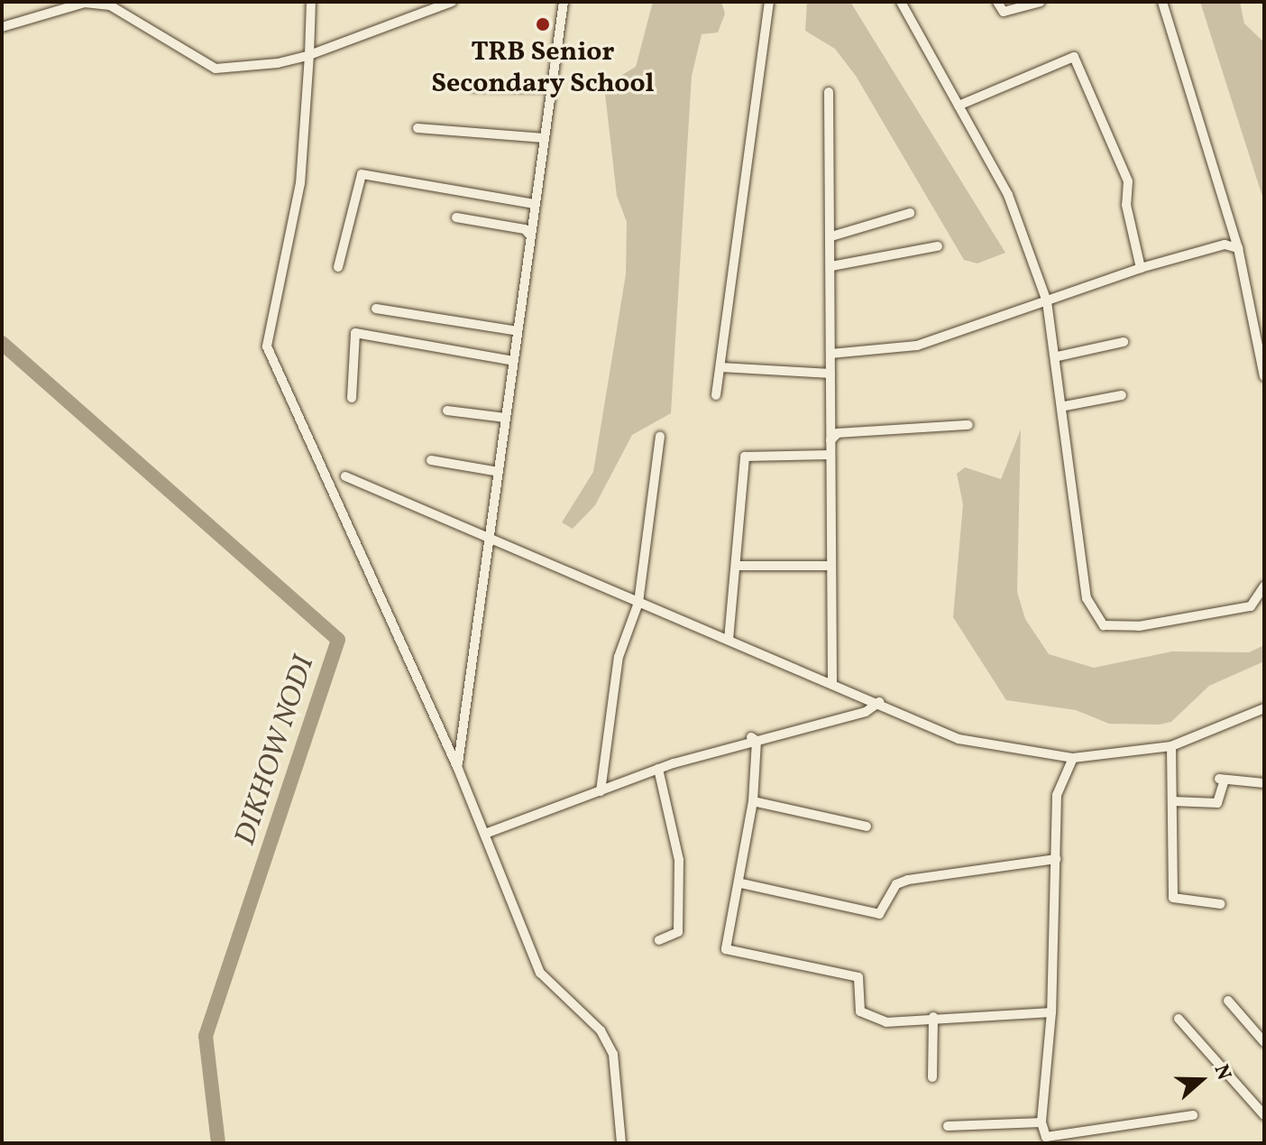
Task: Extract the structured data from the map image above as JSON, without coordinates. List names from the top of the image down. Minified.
{"water":["DIKHOW NODI"],"places":["TRB Senior Secondary School"],"north":"right"}
